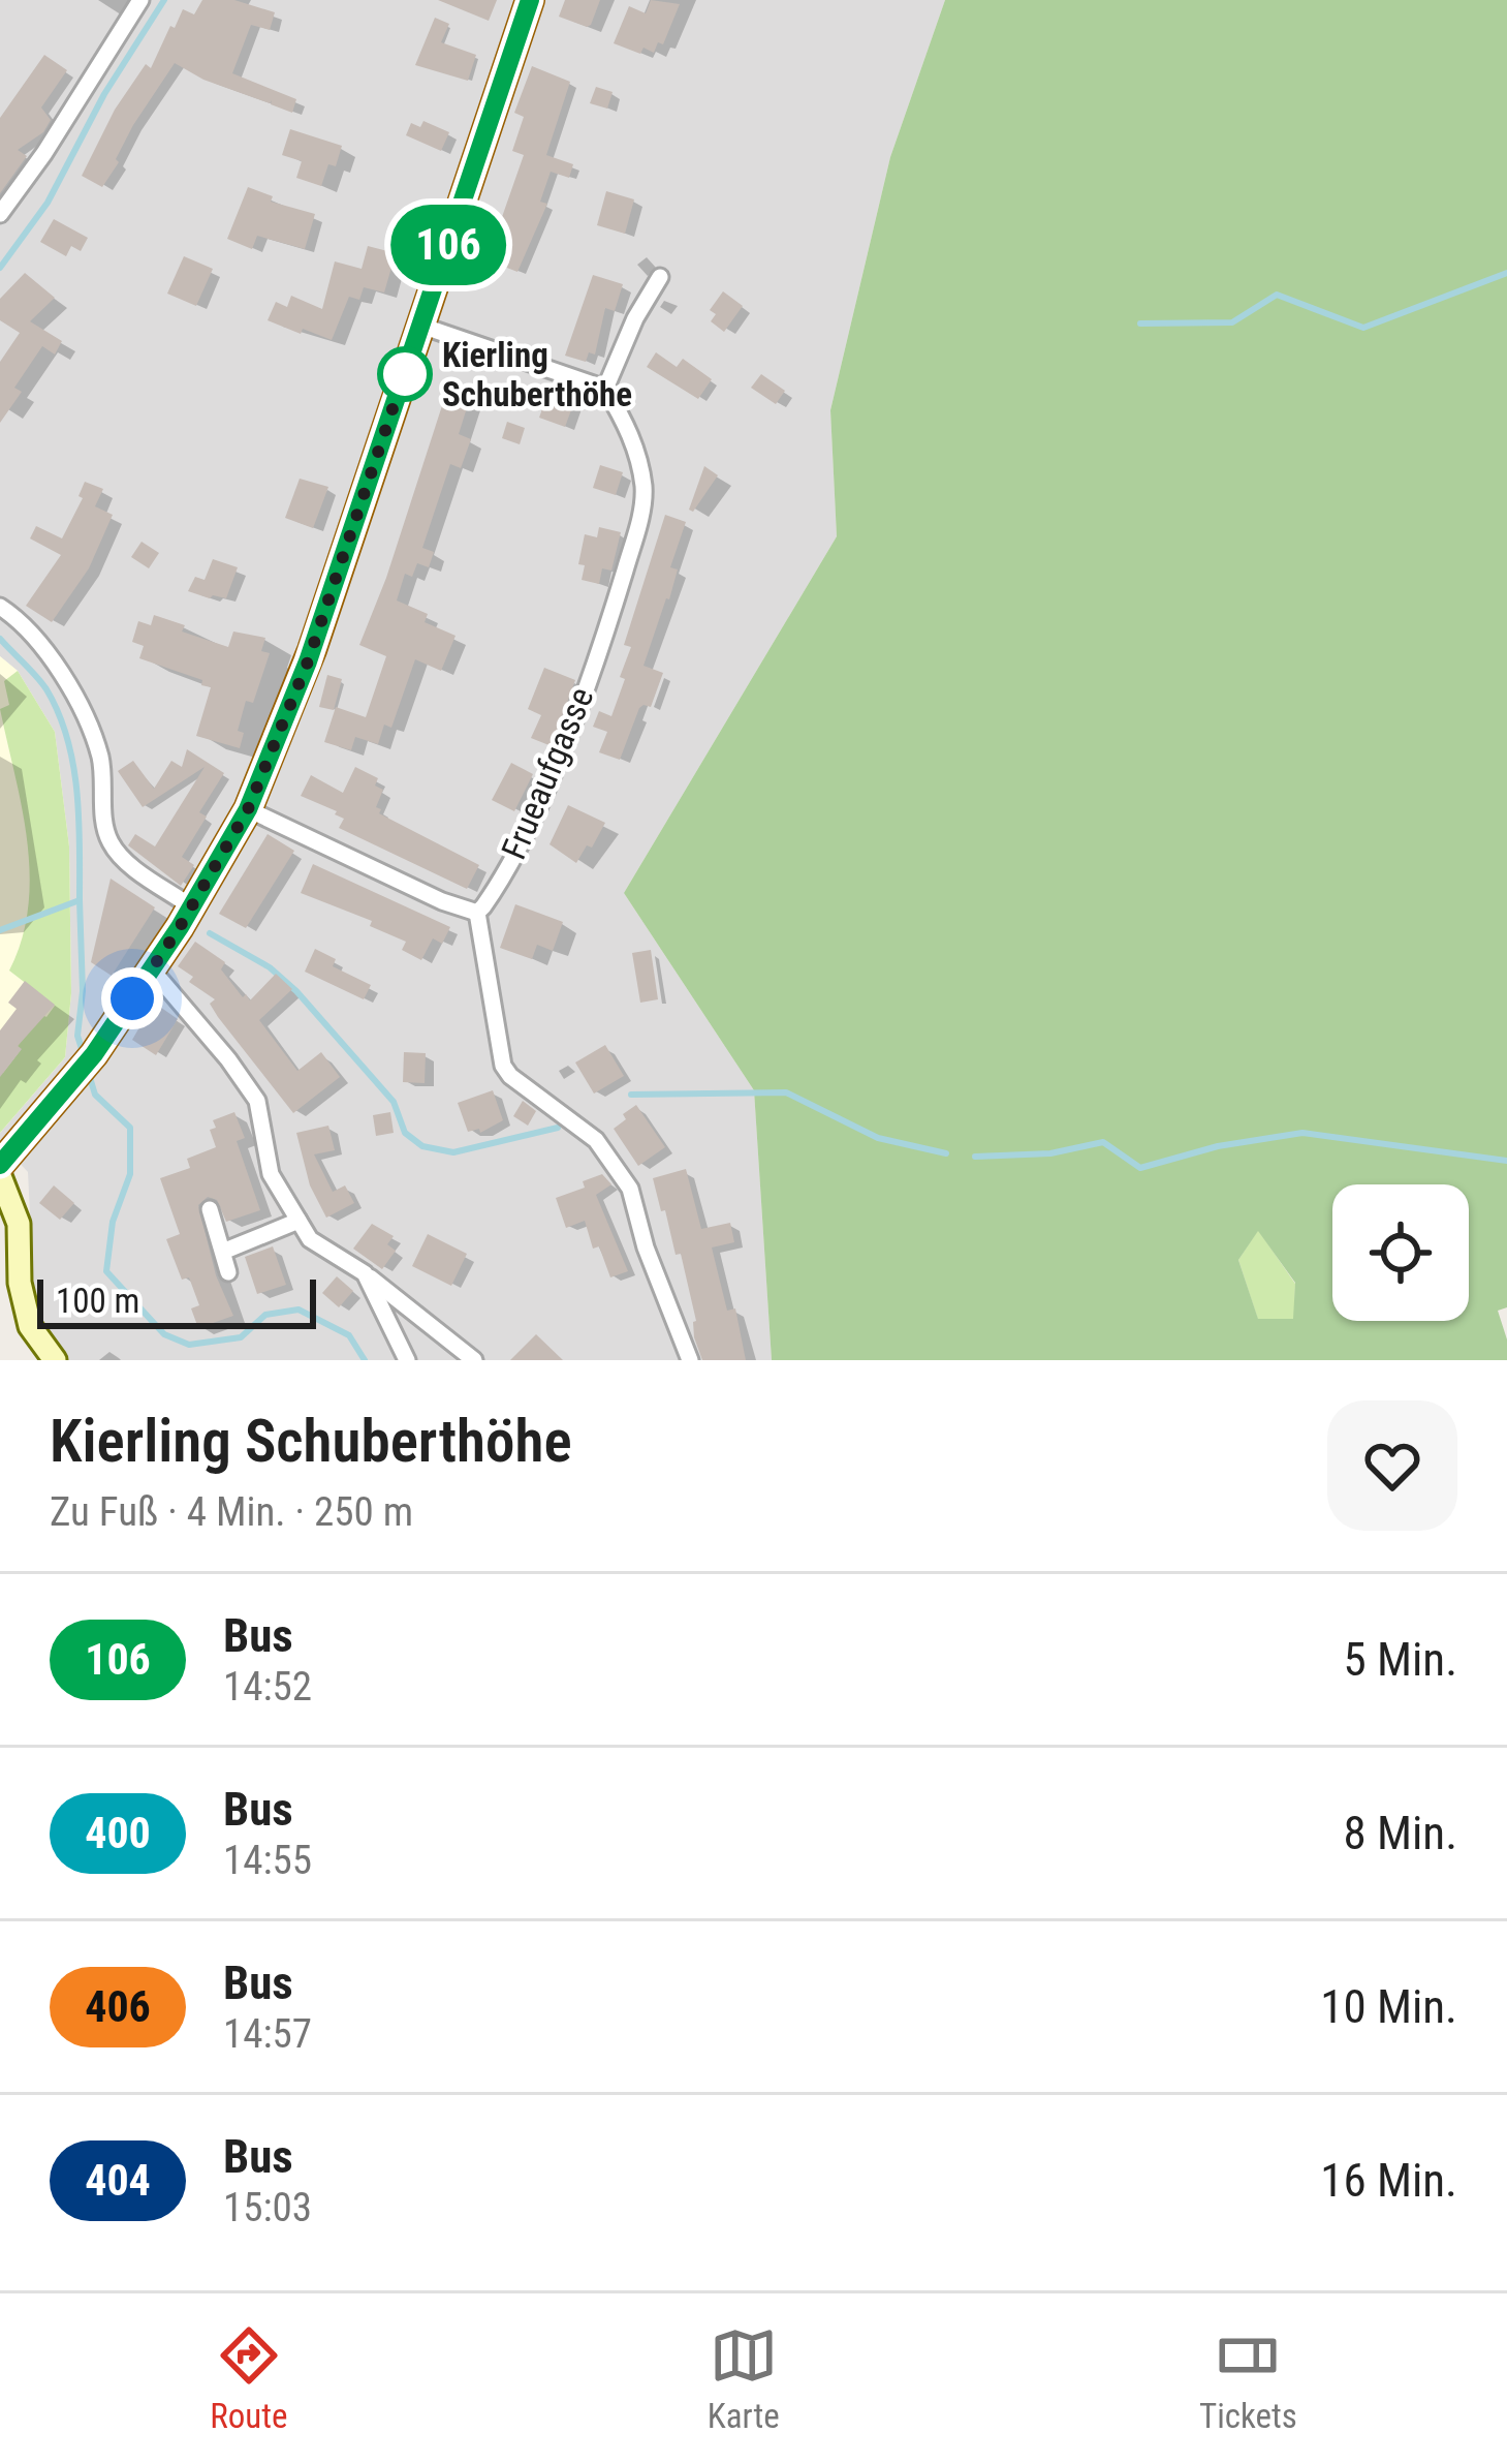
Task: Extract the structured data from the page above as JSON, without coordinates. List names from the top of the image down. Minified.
{"streets":{"street":["Frueaufgasse"]},"places":["Kierling Schuberthöhe"],"lines":["bus line 106"],"scale_bar":"100 m","page":{"on_map":"106","scale":"100 m","heading":["Kierling Schuberthöhe","Zu Fuß · 4 Min. · 250 m"],"list":[{"mark":"106","name":"Bus","note":"14:52","value":"5 Min."},{"mark":"400","name":"Bus","note":"14:55","value":"8 Min."},{"mark":"406","name":"Bus","note":"14:57","value":"10 Min."},{"mark":"404","name":"Bus","note":"15:03","value":"16 Min."}],"tabs":["Route","Karte","Tickets"]}}
